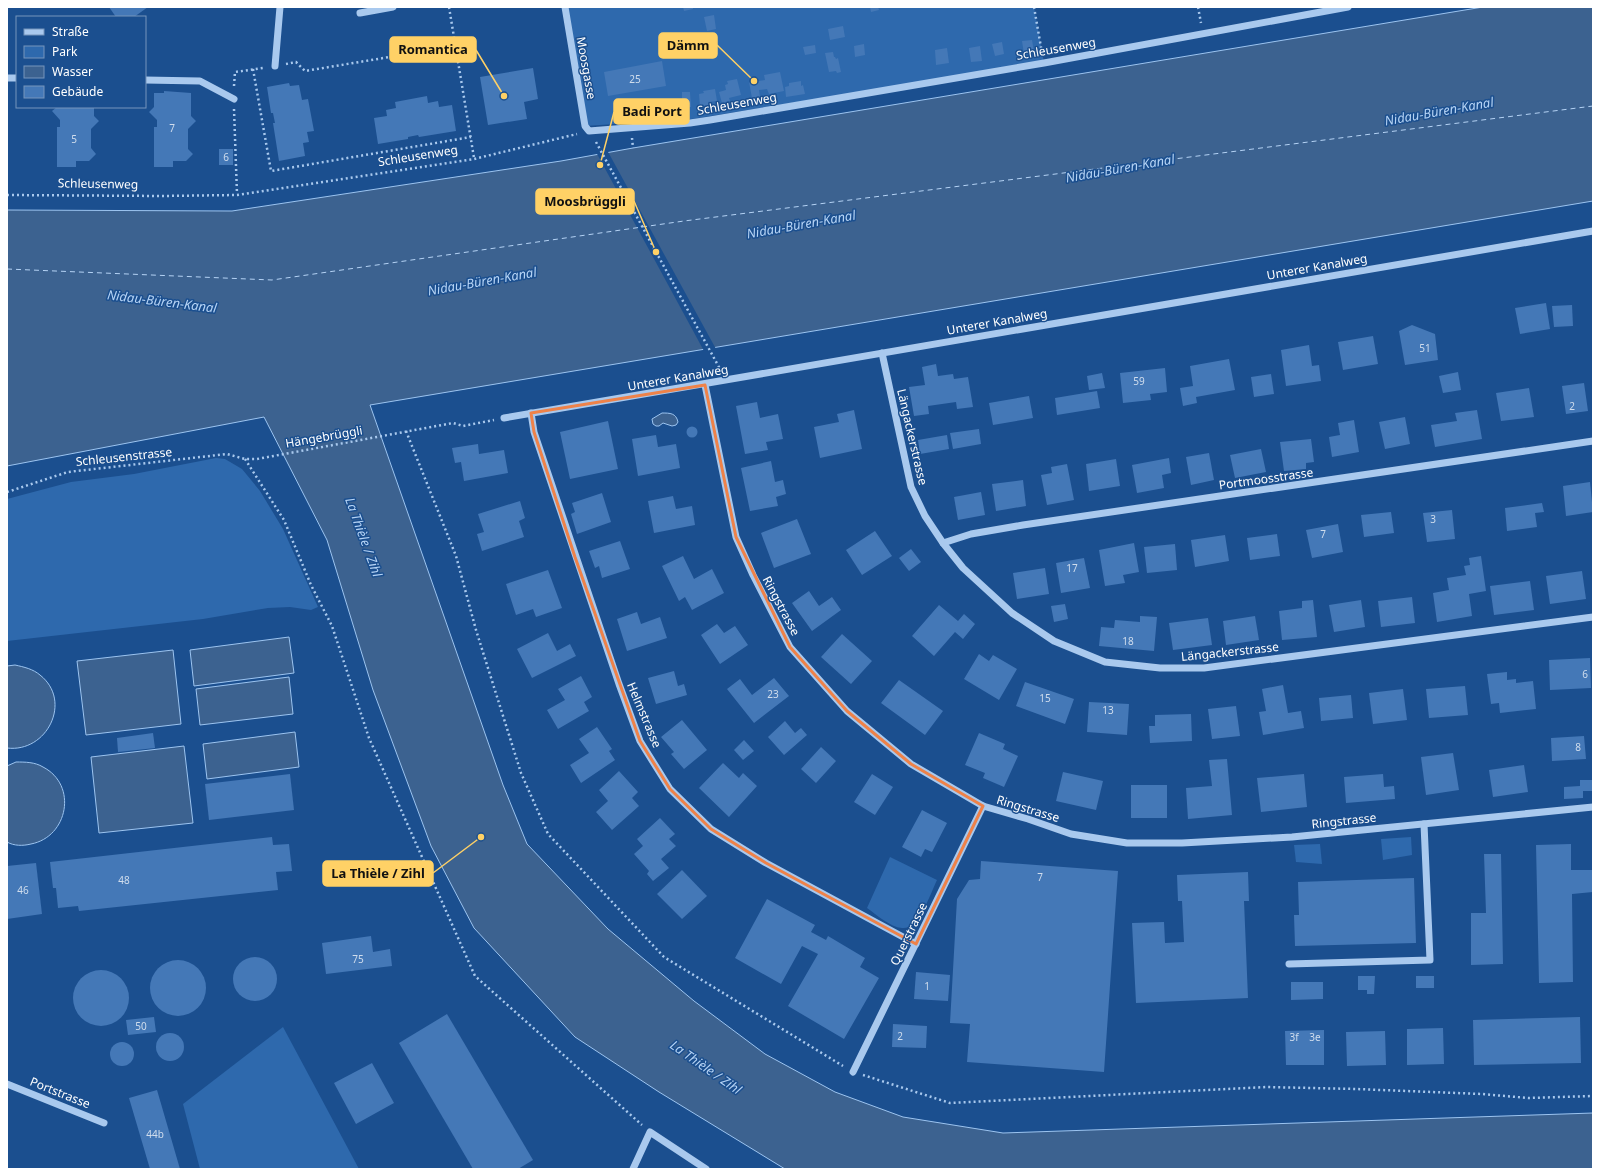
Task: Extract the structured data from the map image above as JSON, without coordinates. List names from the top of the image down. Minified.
{"streets":{"street":["Schleusenweg","Moosgasse","Unterer Kanalweg","Längackerstrasse","Portmoosstrasse","Ringstrasse","Helmstrasse","Querstrasse","Portstrasse"],"path":["Hängebrüggli","Schleusenstrasse"]},"crossings":[["Schleusenweg","Moosgasse"],["Unterer Kanalweg","Hängebrüggli"],["Unterer Kanalweg","Längackerstrasse"],["Unterer Kanalweg","Ringstrasse"],["Unterer Kanalweg","Helmstrasse"],["Hängebrüggli","Schleusenstrasse"],["Längackerstrasse","Portmoosstrasse"],["Ringstrasse","Querstrasse"],["Helmstrasse","Querstrasse"]],"water":["Nidau-Büren-Kanal","La Thièle / Zihl"],"places":["Dämm","Romantica","Badi Port","Moosbrüggli","La Thièle / Zihl"],"house_numbers":["25","7","5","6","51","59","2","3","7","17","18","6","23","15","13","8","7","48","46","75","1","50","2","3f","3e","44b"],"legend":["Straße","Park","Wasser","Gebäude"]}
